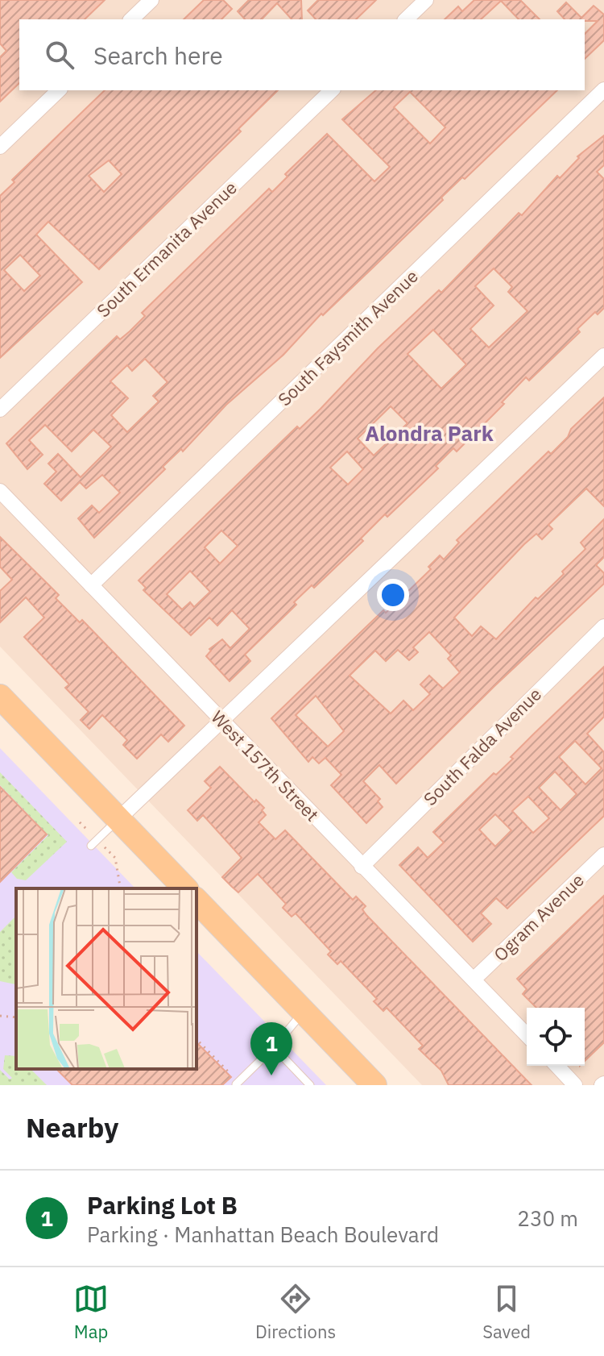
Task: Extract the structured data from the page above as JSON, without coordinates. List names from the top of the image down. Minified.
{"streets":{"street":["South Ermanita Avenue","South Faysmith Avenue","South Falda Avenue","West 157th Street","Ogram Avenue"]},"crossings":[["South Faysmith Avenue","West 157th Street"],["South Falda Avenue","West 157th Street"],["West 157th Street","Ogram Avenue"]],"districts":["Alondra Park"],"page":{"search":"Search here","pins":"1","heading":"Nearby","list":[{"mark":"1","name":"Parking Lot B","note":"Parking · Manhattan Beach Boulevard","value":"230 m"}],"nav":["Map","Directions","Saved"]}}
